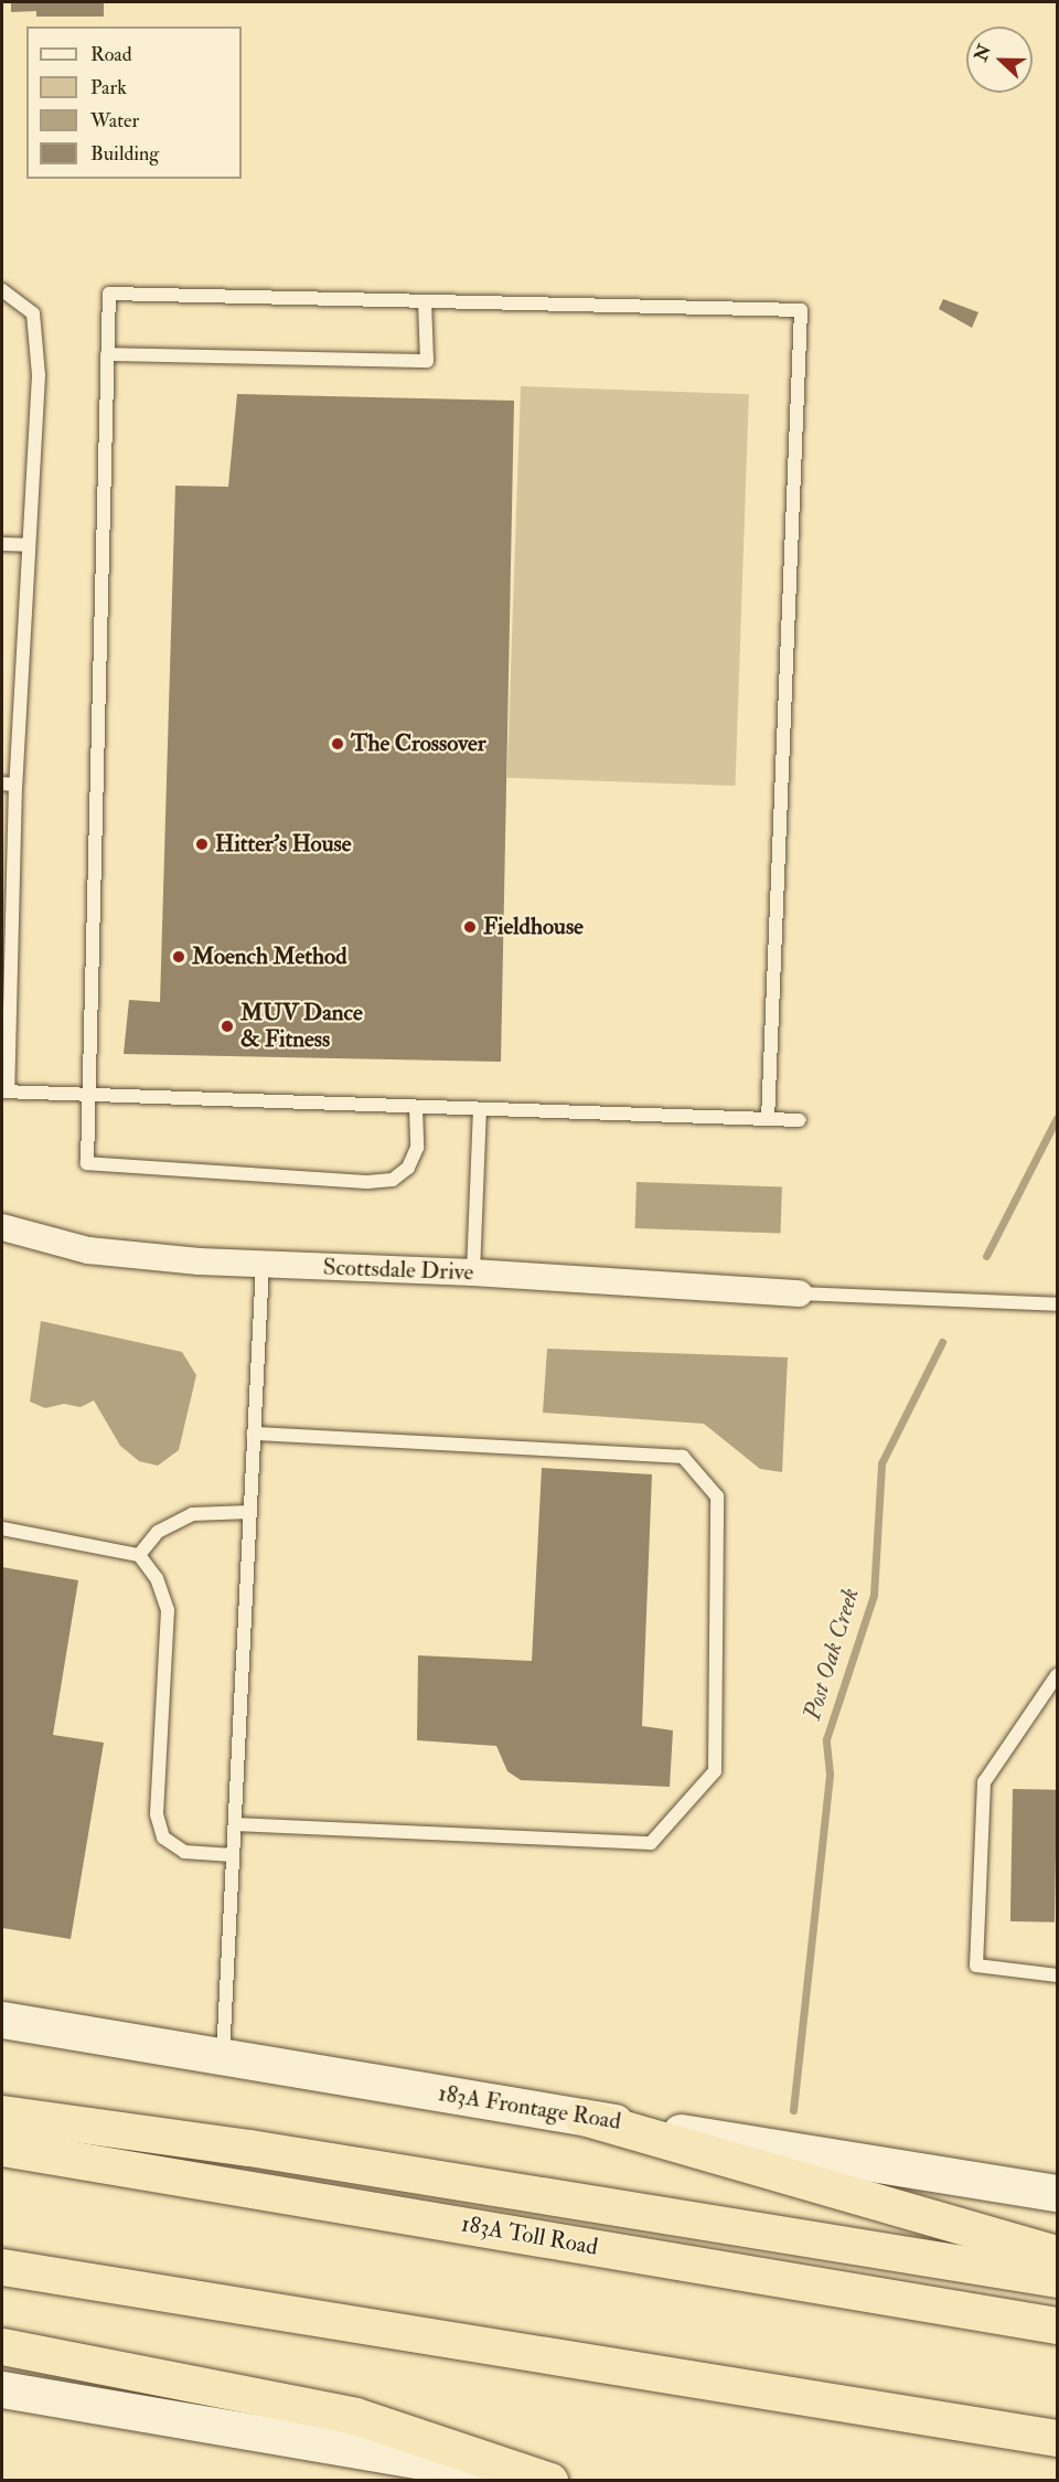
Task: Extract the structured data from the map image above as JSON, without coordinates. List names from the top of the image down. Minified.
{"streets":{"highway":["183A Toll Road"],"main road":["183A Frontage Road"],"street":["Scottsdale Drive"]},"water":["Post Oak Creek"],"places":["The Crossover","Hitter's House","Fieldhouse","Moench Method","MUV Dance & Fitness"],"legend":["Road","Park","Water","Building"],"north":"left"}
